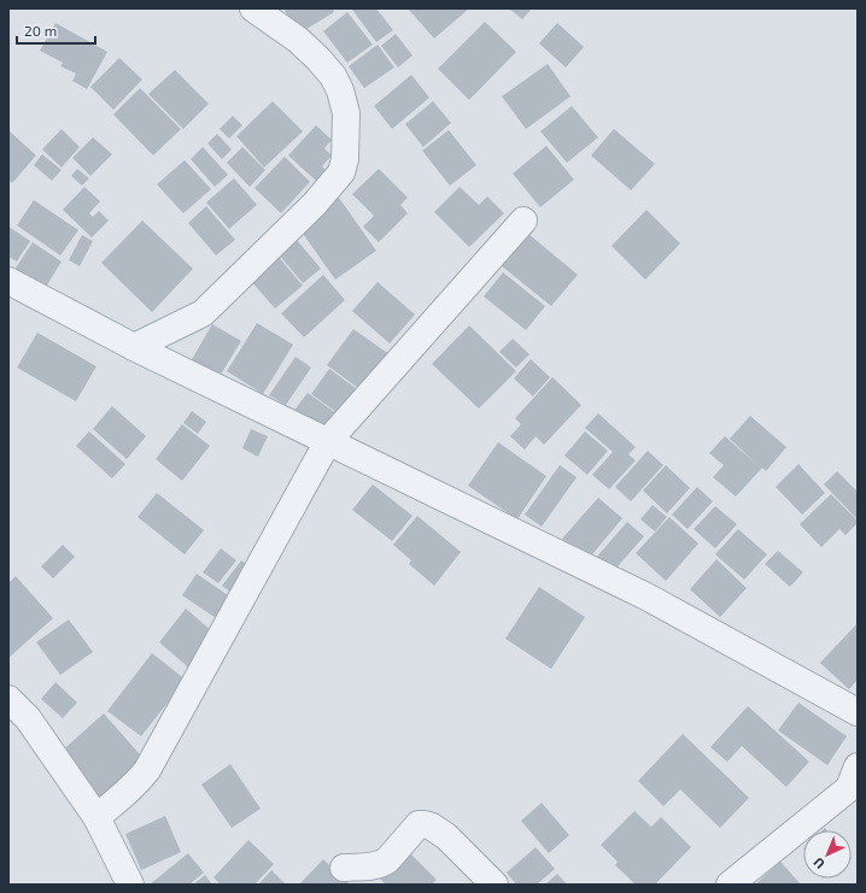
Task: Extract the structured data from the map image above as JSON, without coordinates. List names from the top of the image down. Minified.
{"scale_bar":"20 m","north":"bottom left"}
